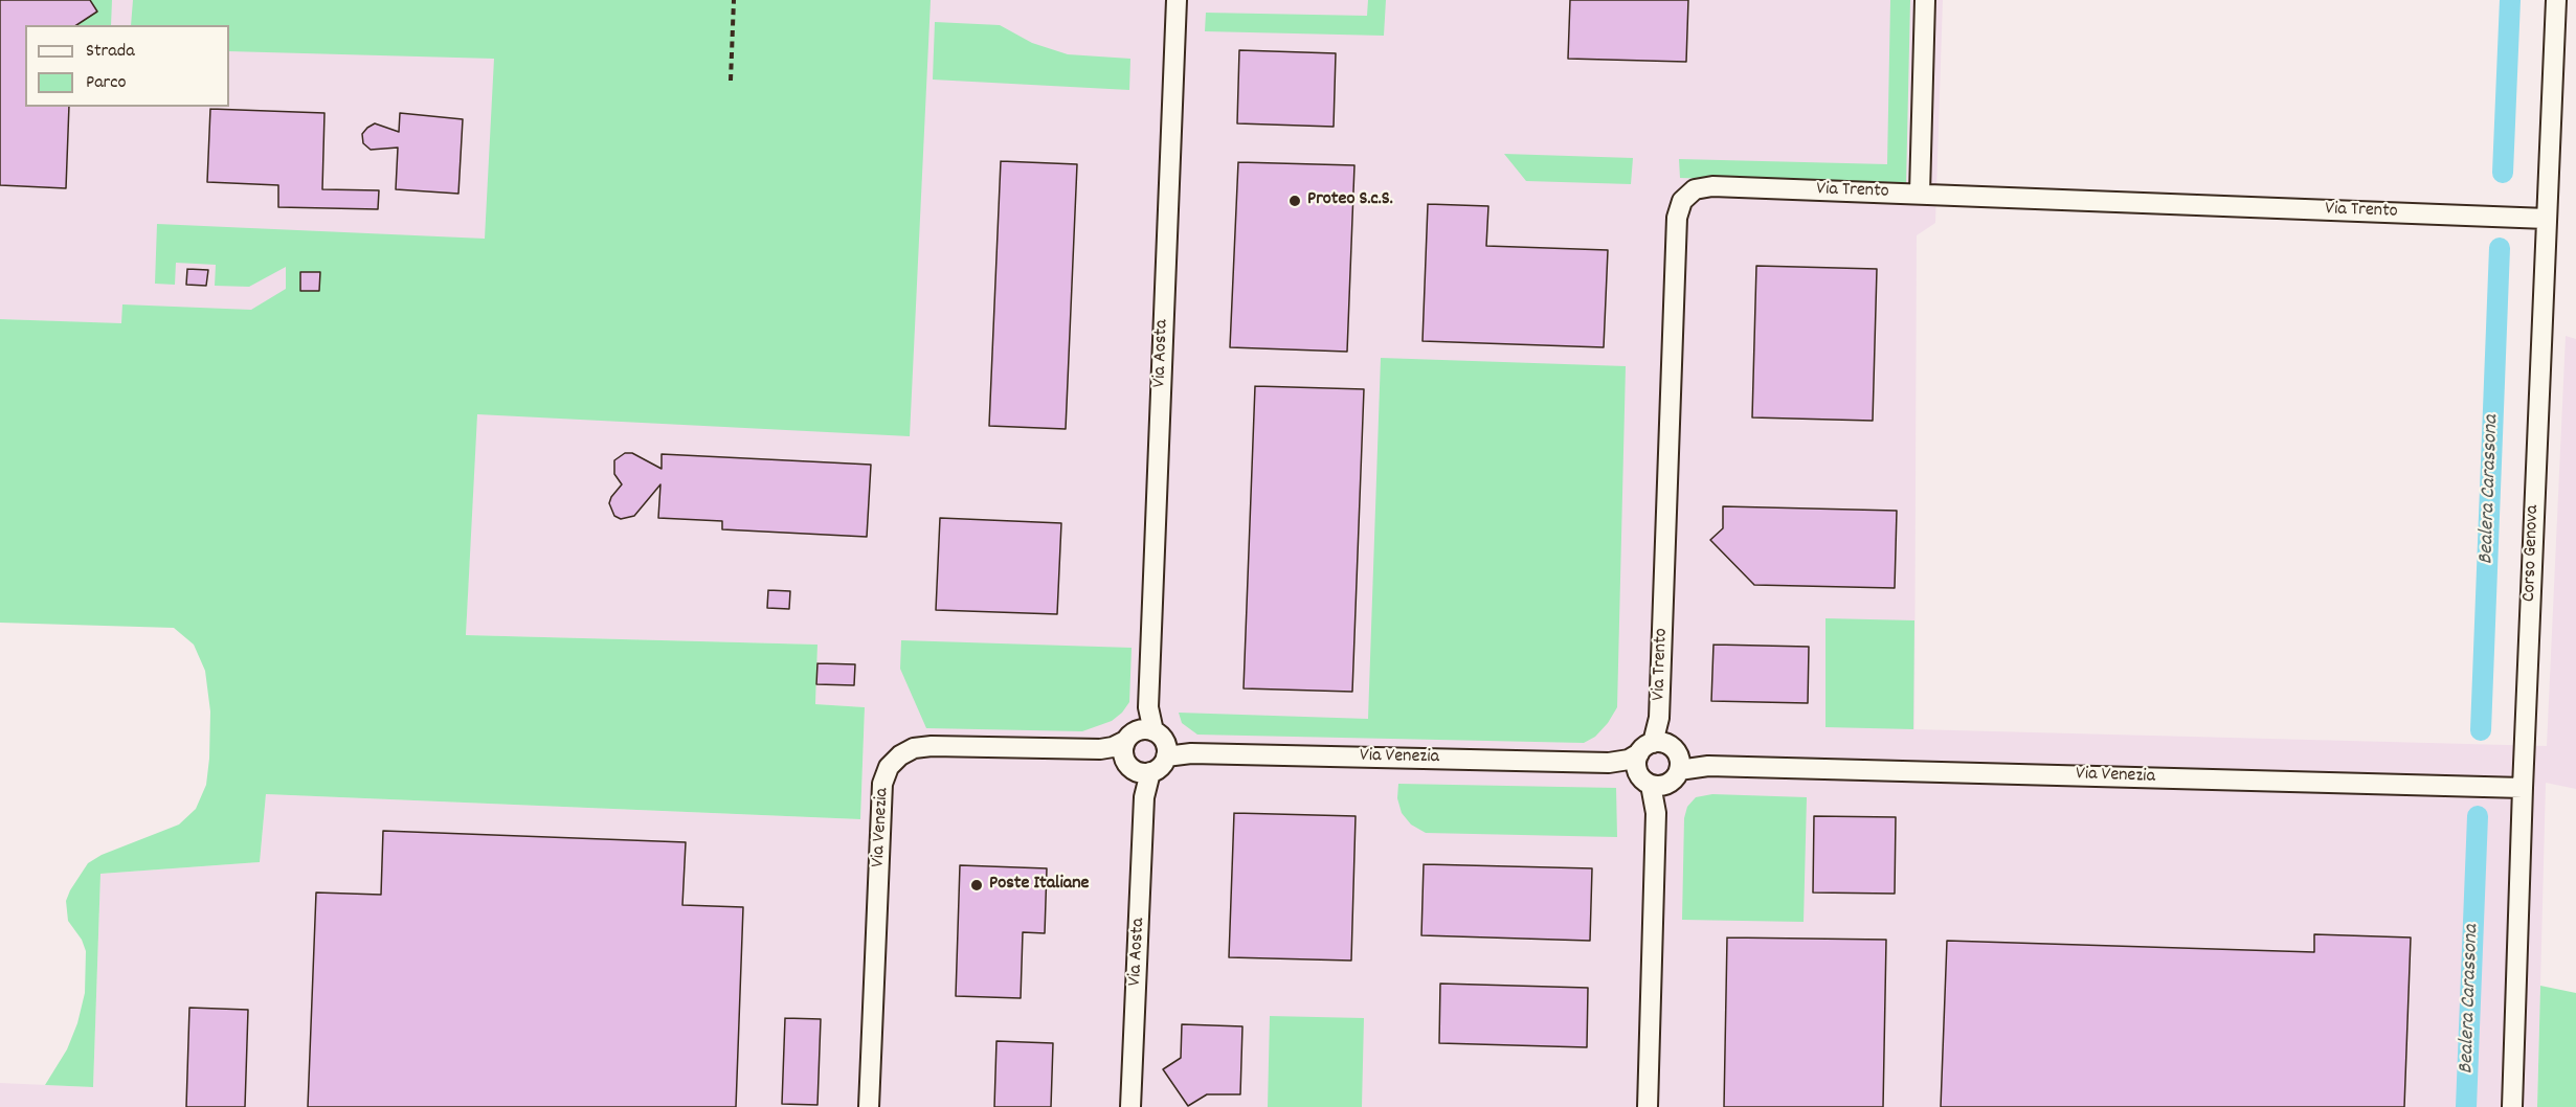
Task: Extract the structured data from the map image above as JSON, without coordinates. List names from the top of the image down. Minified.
{"streets":{"street":["Via Trento","Via Aosta","Corso Genova","Via Venezia"]},"crossings":[["Via Trento","Corso Genova"],["Via Trento","Via Venezia"],["Via Aosta","Via Venezia"],["Corso Genova","Via Venezia"]],"water":["Bealera Carassona"],"places":["Proteo S.c.S.","Poste Italiane"],"legend":["Strada","Parco"]}
